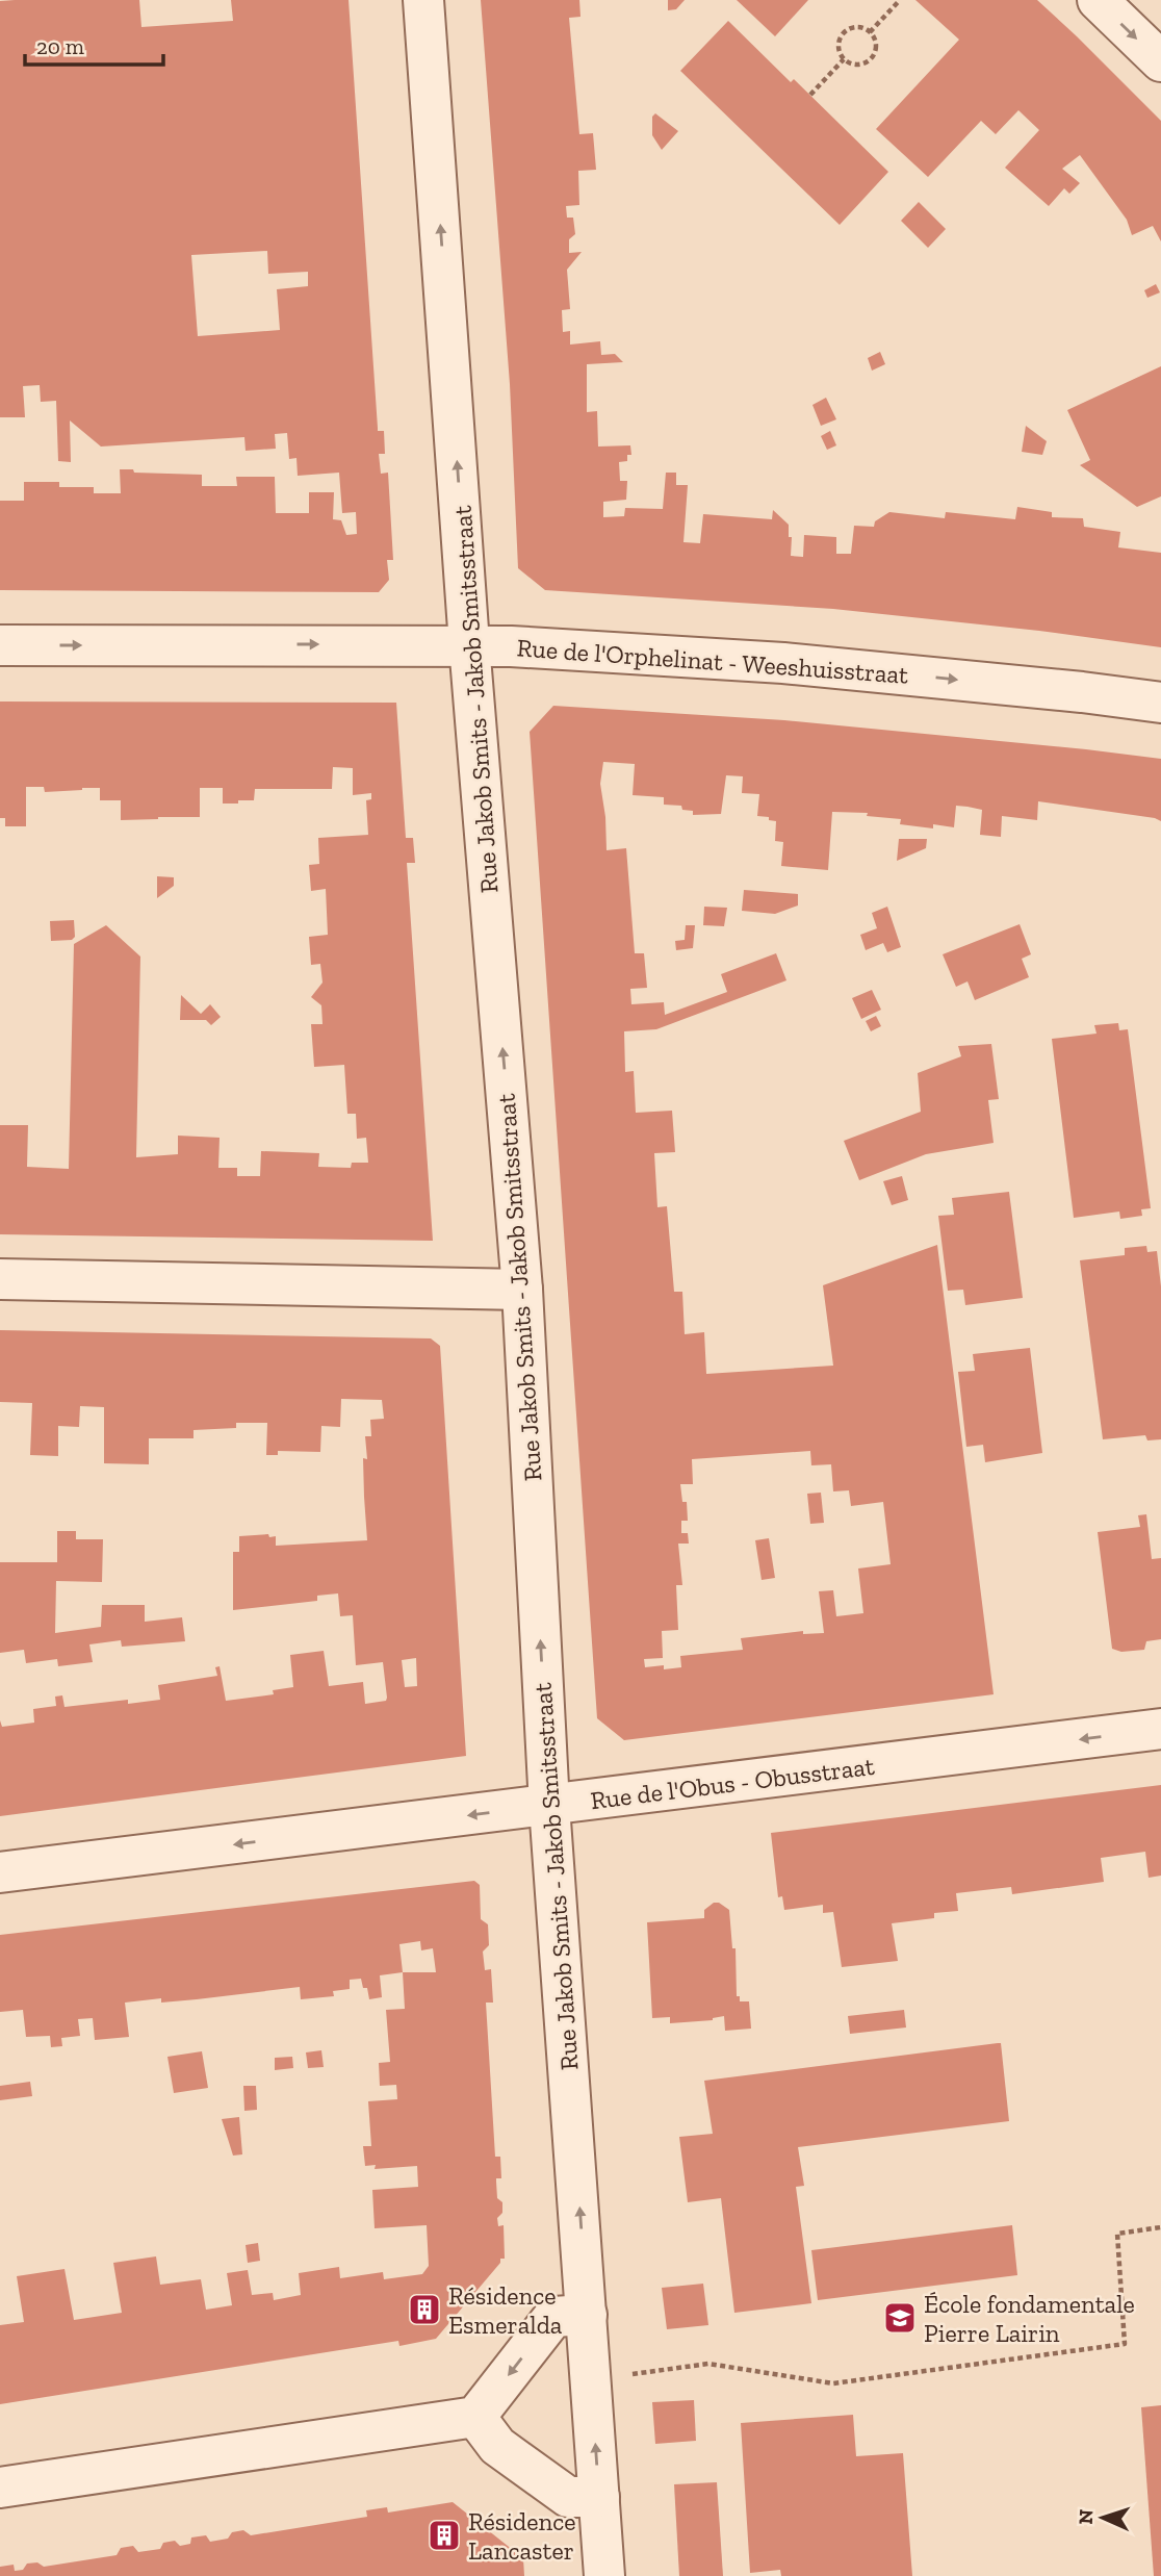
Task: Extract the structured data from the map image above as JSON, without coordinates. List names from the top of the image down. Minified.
{"streets":{"street":["Rue de l'Orphelinat - Weeshuisstraat","Rue Jakob Smits - Jakob Smitsstraat","Rue de l'Obus - Obusstraat"]},"crossings":[["Rue de l'Orphelinat - Weeshuisstraat","Rue Jakob Smits - Jakob Smitsstraat"],["Rue Jakob Smits - Jakob Smitsstraat","Rue de l'Obus - Obusstraat"]],"one_way":["Rue de l'Orphelinat - Weeshuisstraat","Rue Jakob Smits - Jakob Smitsstraat","Rue de l'Obus - Obusstraat"],"places":{"building":["Résidence Esmeralda","Résidence Lancaster"],"school or university":["École fondamentale Pierre Lairin"]},"scale_bar":"20 m","north":"left"}
